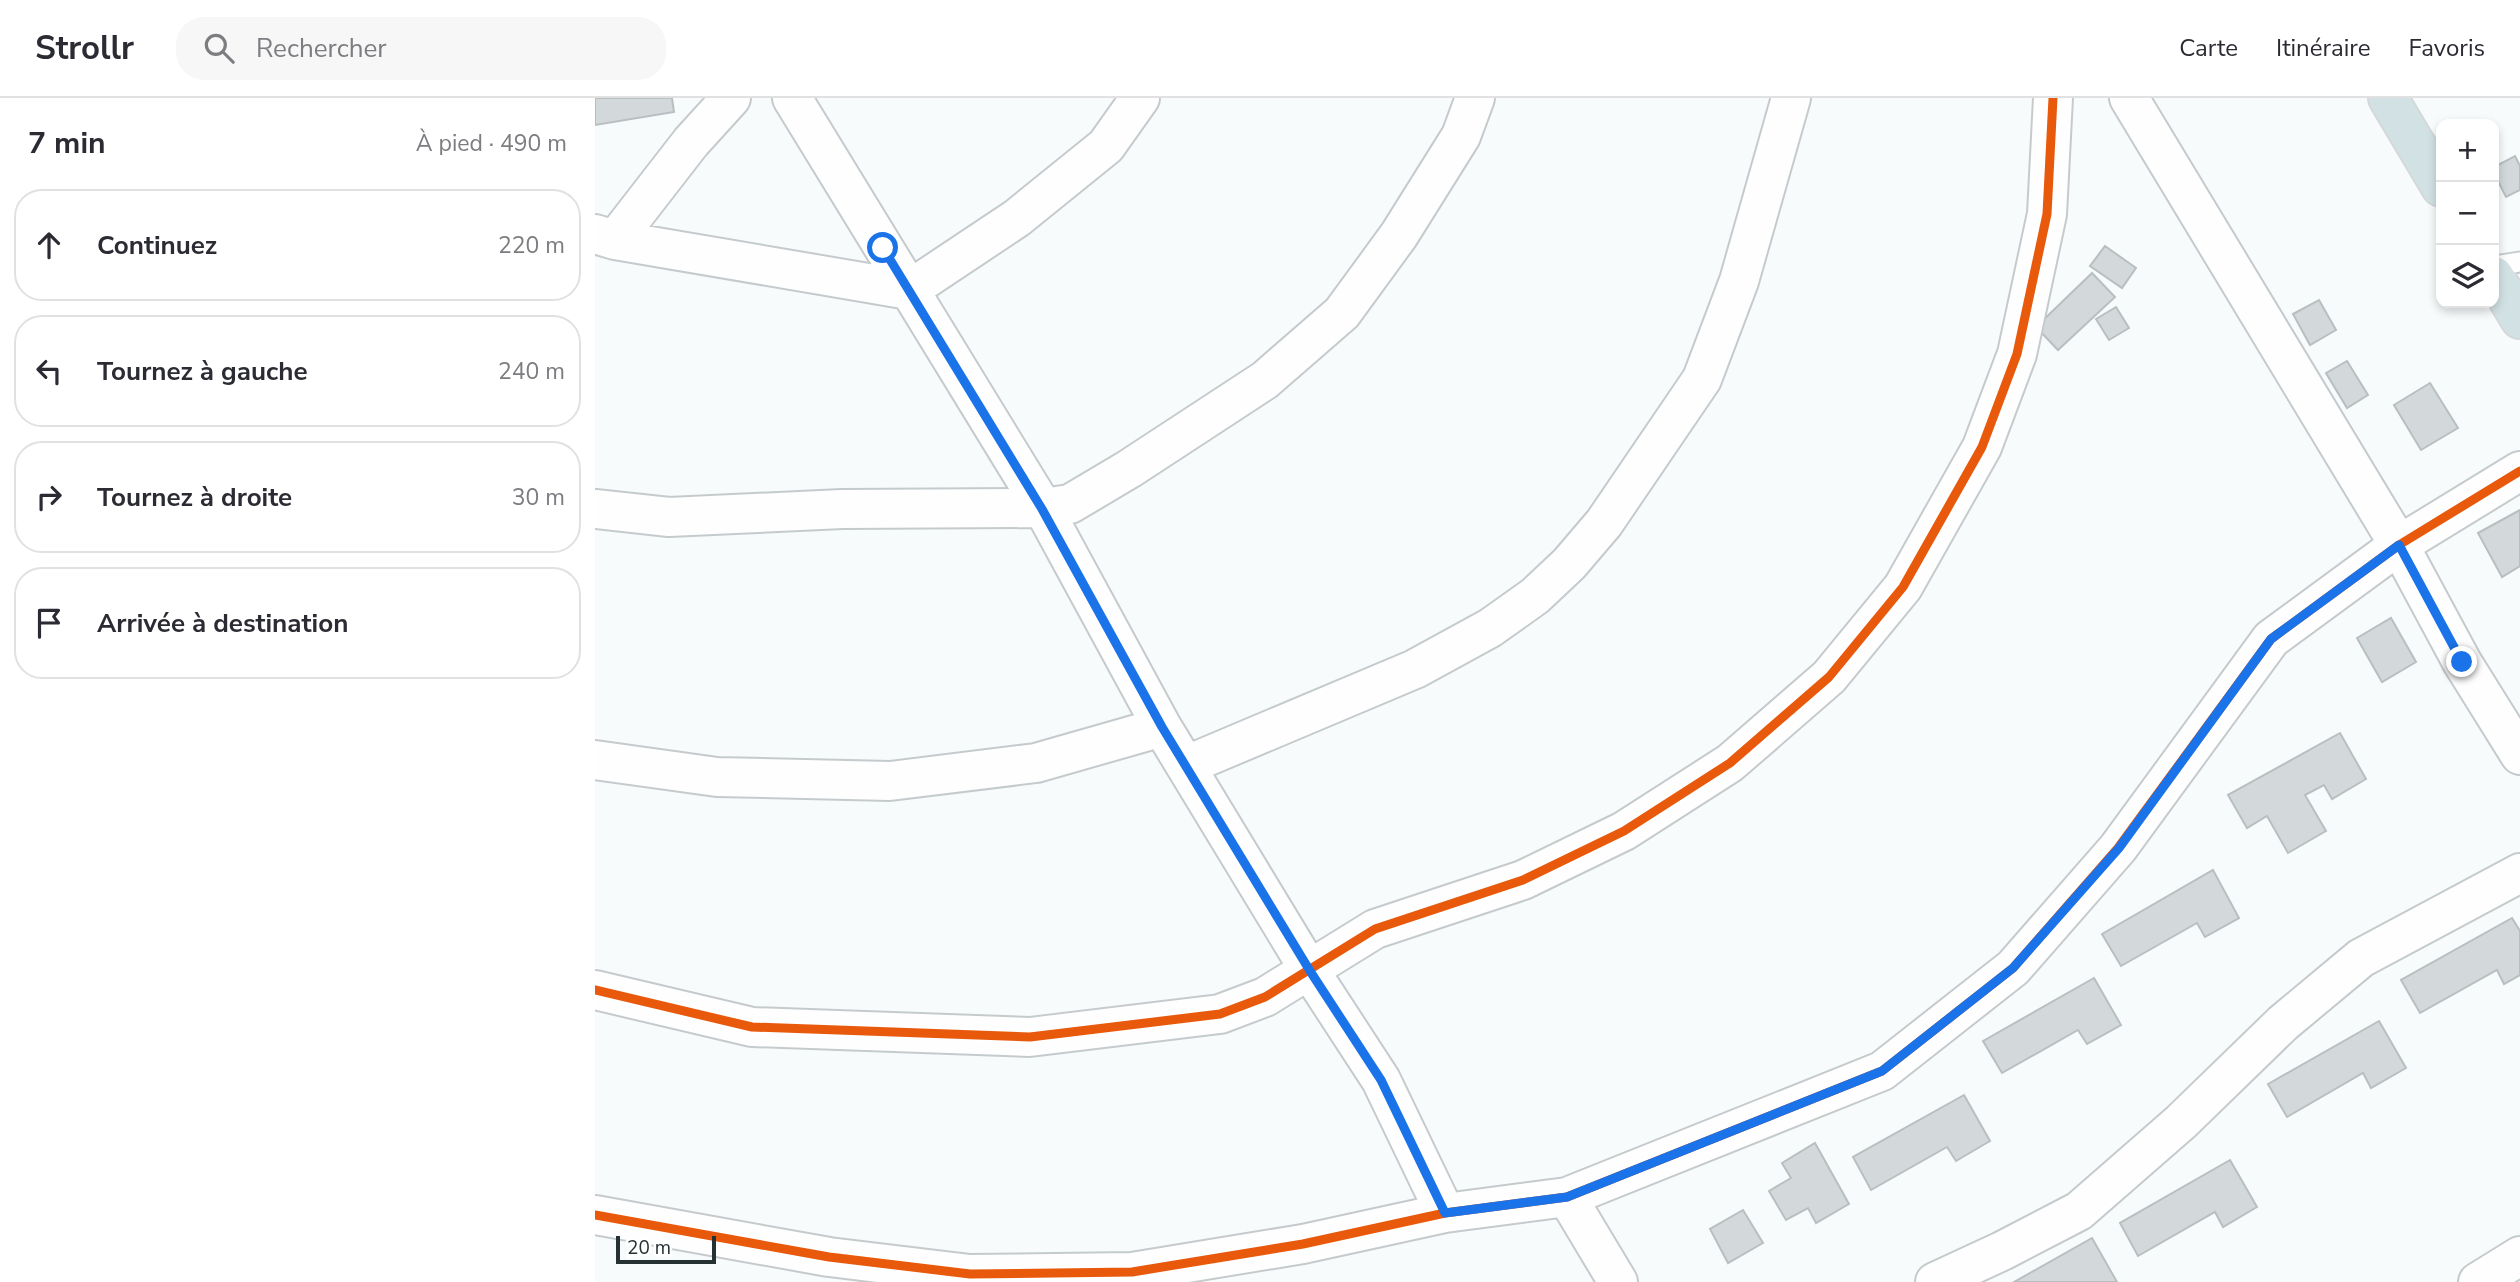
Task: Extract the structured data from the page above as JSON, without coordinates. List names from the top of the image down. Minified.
{"scale_bar":"20 m","page":{"header":"Strollr","search":"Rechercher","nav":["Carte","Itinéraire","Favoris"],"heading":["7 min","À pied · 490 m"],"map_buttons":["+","−"],"list":[["Continuez","220 m"],["Tournez à gauche","240 m"],["Tournez à droite","30 m"],"Arrivée à destination"],"scale":"20 m"}}
